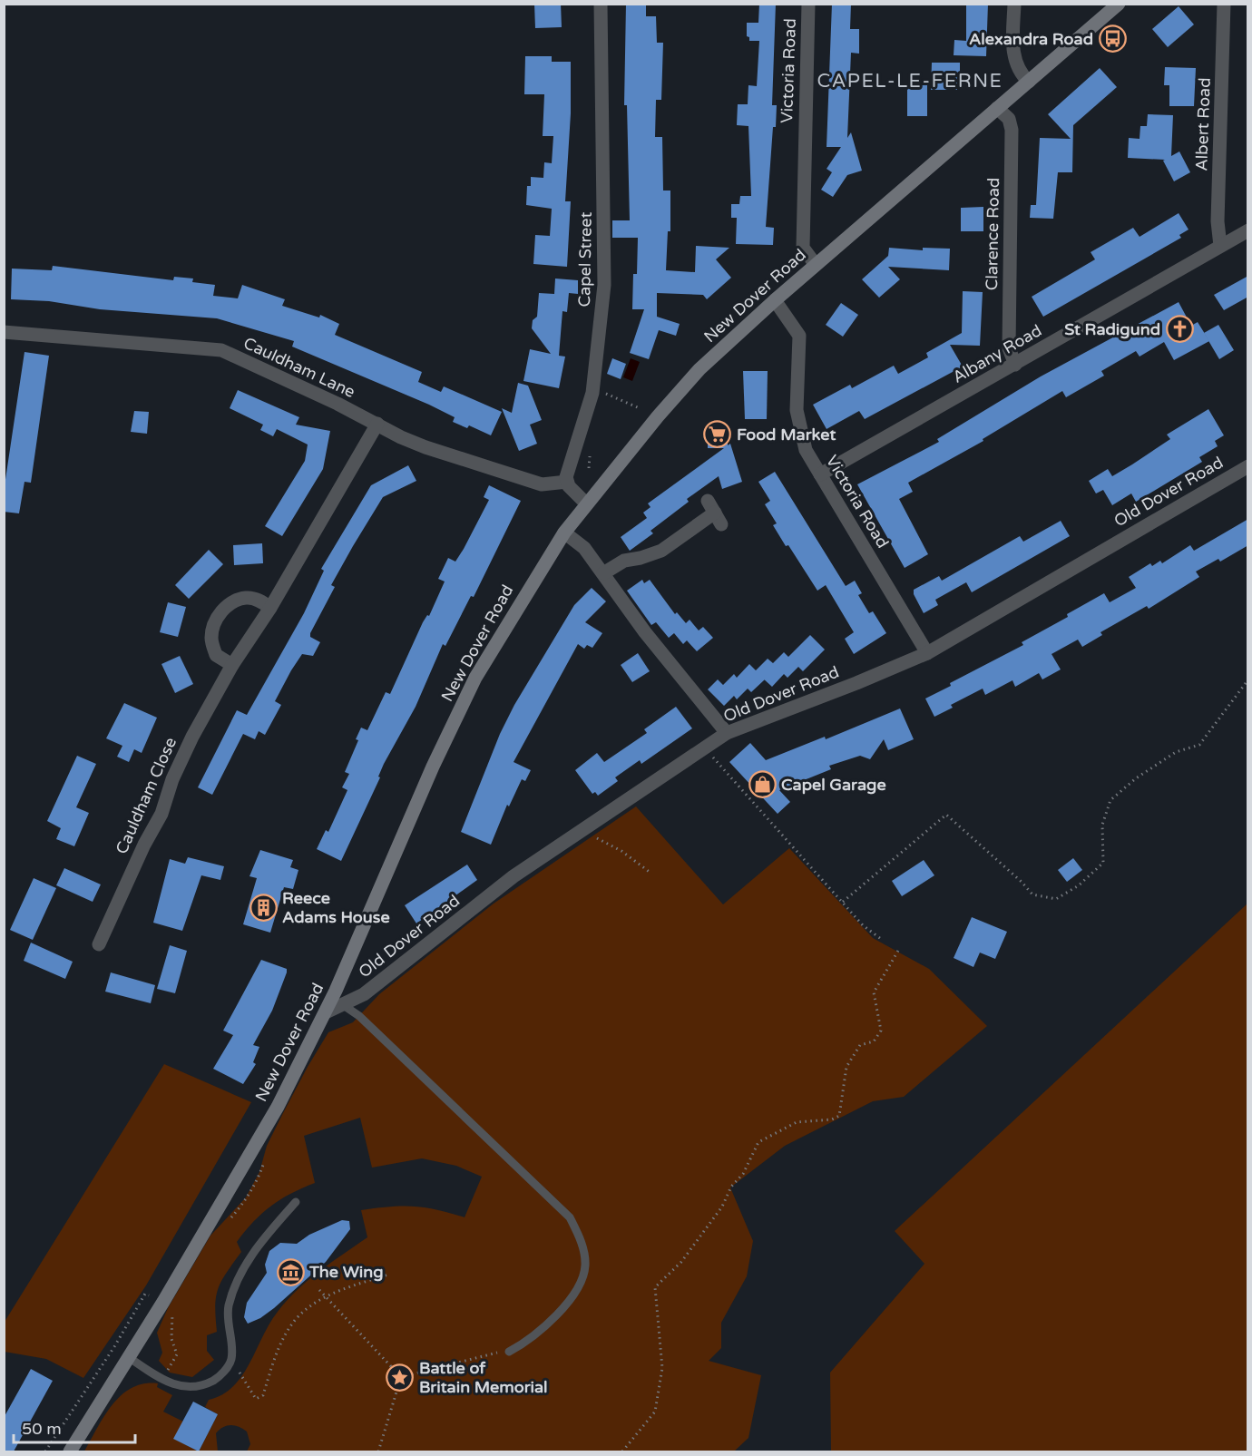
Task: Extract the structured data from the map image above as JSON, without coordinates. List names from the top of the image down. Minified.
{"streets":{"main road":["New Dover Road"],"street":["Victoria Road","Albert Road","Clarence Road","Capel Street","Albany Road","Cauldham Lane","Old Dover Road","Cauldham Close"]},"crossings":[["Victoria Road","New Dover Road"],["Victoria Road","Albany Road"],["Victoria Road","Old Dover Road"],["Albert Road","Albany Road"],["Clarence Road","New Dover Road"],["Clarence Road","Albany Road"],["Capel Street","Cauldham Lane"],["New Dover Road","Old Dover Road"],["Cauldham Lane","Cauldham Close"]],"districts":["CAPEL-LE-FERNE"],"places":{"bus stop":["Alexandra Road"],"church":["St Radigund"],"supermarket":["Food Market"],"shop":["Capel Garage"],"building":["Reece Adams House"],"museum":["The Wing"],"place":["Battle of Britain Memorial"]},"scale_bar":"50 m"}
